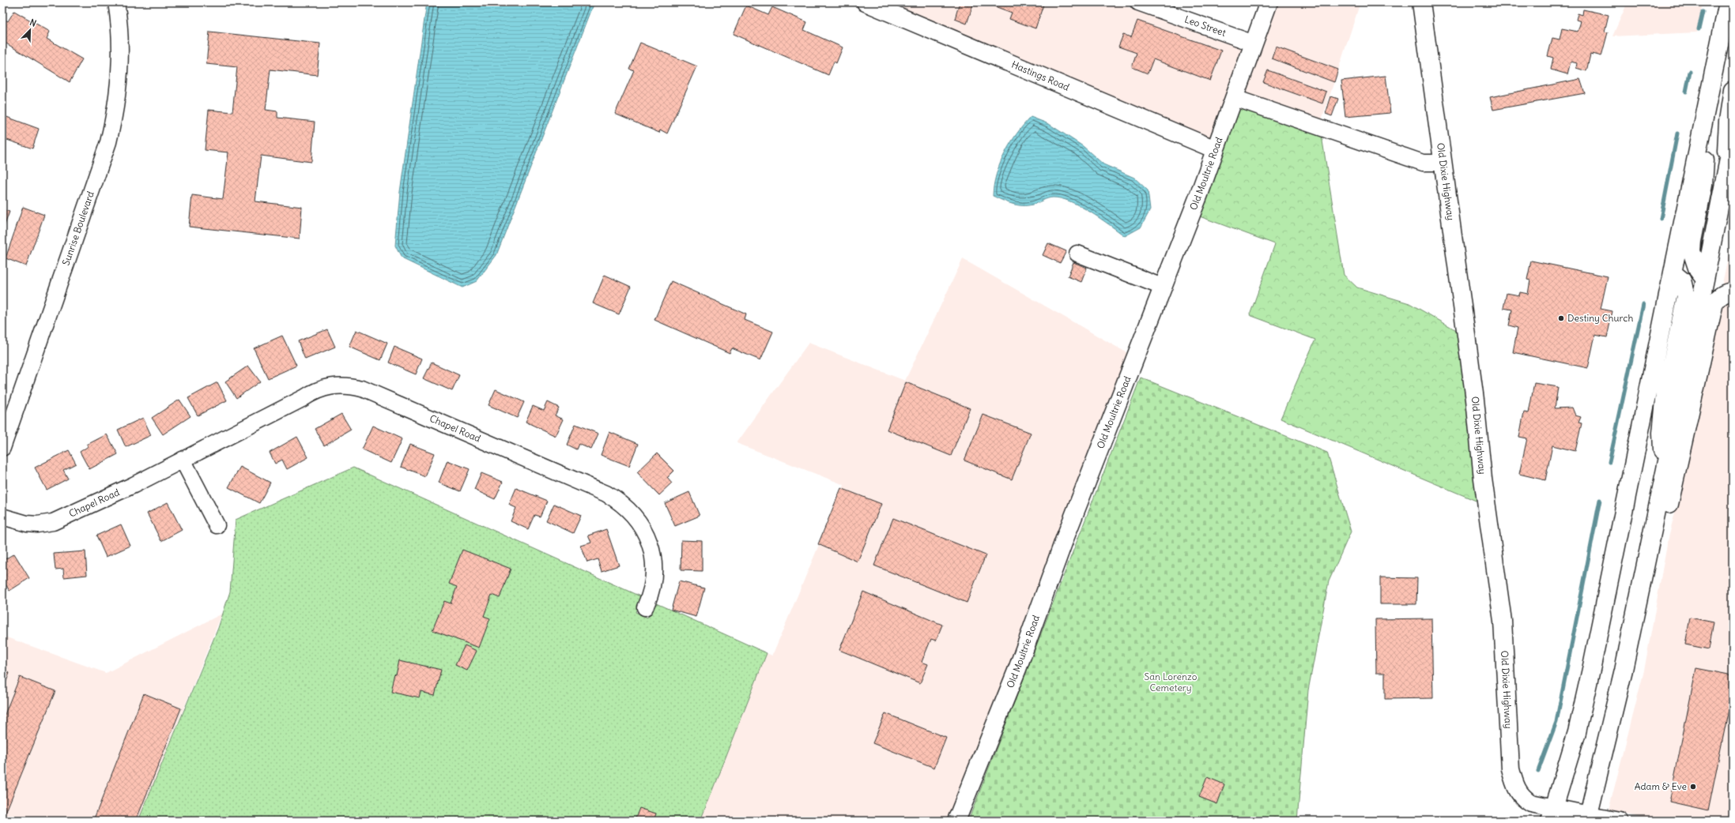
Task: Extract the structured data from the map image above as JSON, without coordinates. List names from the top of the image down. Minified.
{"streets":{"main road":["Hastings Road","Old Moultrie Road","Old Dixie Highway"],"street":["Leo Street","Sunrise Boulevard","Chapel Road"]},"crossings":[["Leo Street","Old Moultrie Road"],["Hastings Road","Old Moultrie Road"]],"parks":["San Lorenzo Cemetery"],"places":["Destiny Church","Adam & Eve"],"north":"top right"}
